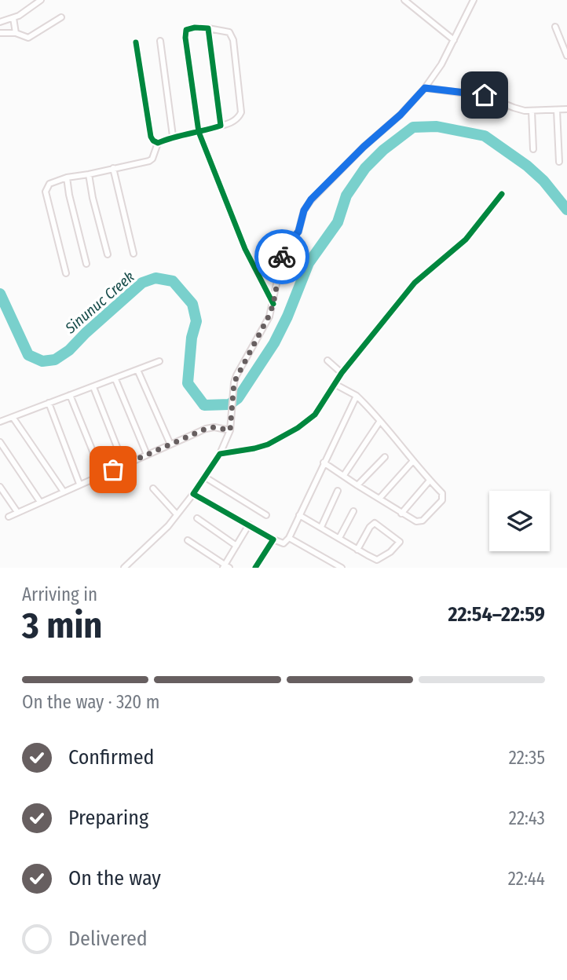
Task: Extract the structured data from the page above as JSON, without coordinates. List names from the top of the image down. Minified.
{"water":["Sinunuc Creek"],"page":{"heading":["3 min","Arriving in","22:54–22:59"],"bar":"On the way · 320 m","list":[["Confirmed","22:35"],["Preparing","22:43"],["On the way","22:44"],"Delivered"]}}
